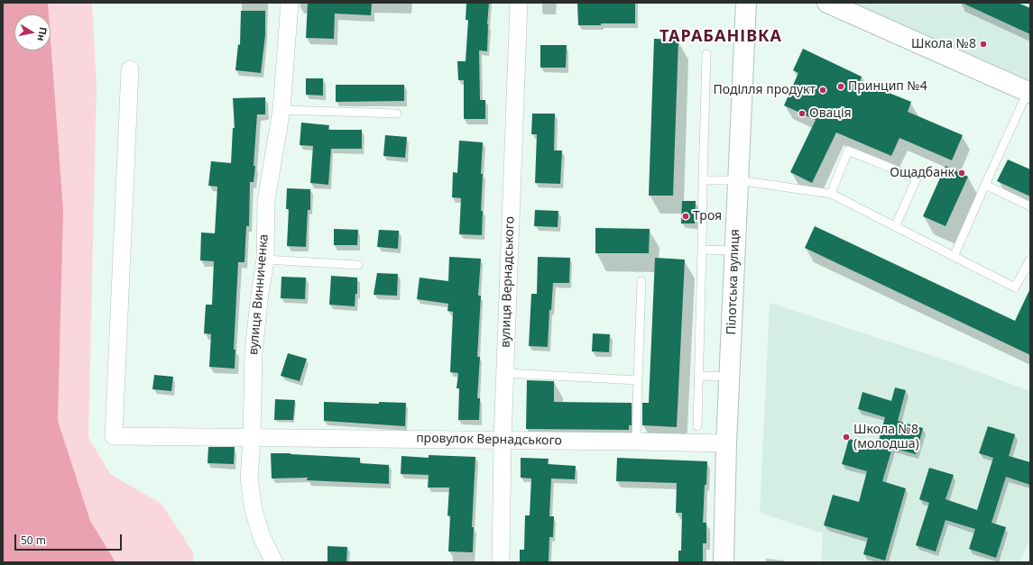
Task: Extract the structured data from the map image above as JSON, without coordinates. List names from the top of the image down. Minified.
{"streets":{"street":["вулиця Вернадського","Пілотська вулиця","вулиця Винниченка","провулок Вернадського"]},"crossings":[["вулиця Вернадського","провулок Вернадського"],["Пілотська вулиця","провулок Вернадського"],["вулиця Винниченка","провулок Вернадського"]],"districts":["ТАРАБАНІВКА"],"places":["Школа №8","Принцип №4","Поділля продукт","Овація","Ощадбанк","Троя","Школа №8 (молодша)"],"scale_bar":"50 m","north":"right"}
